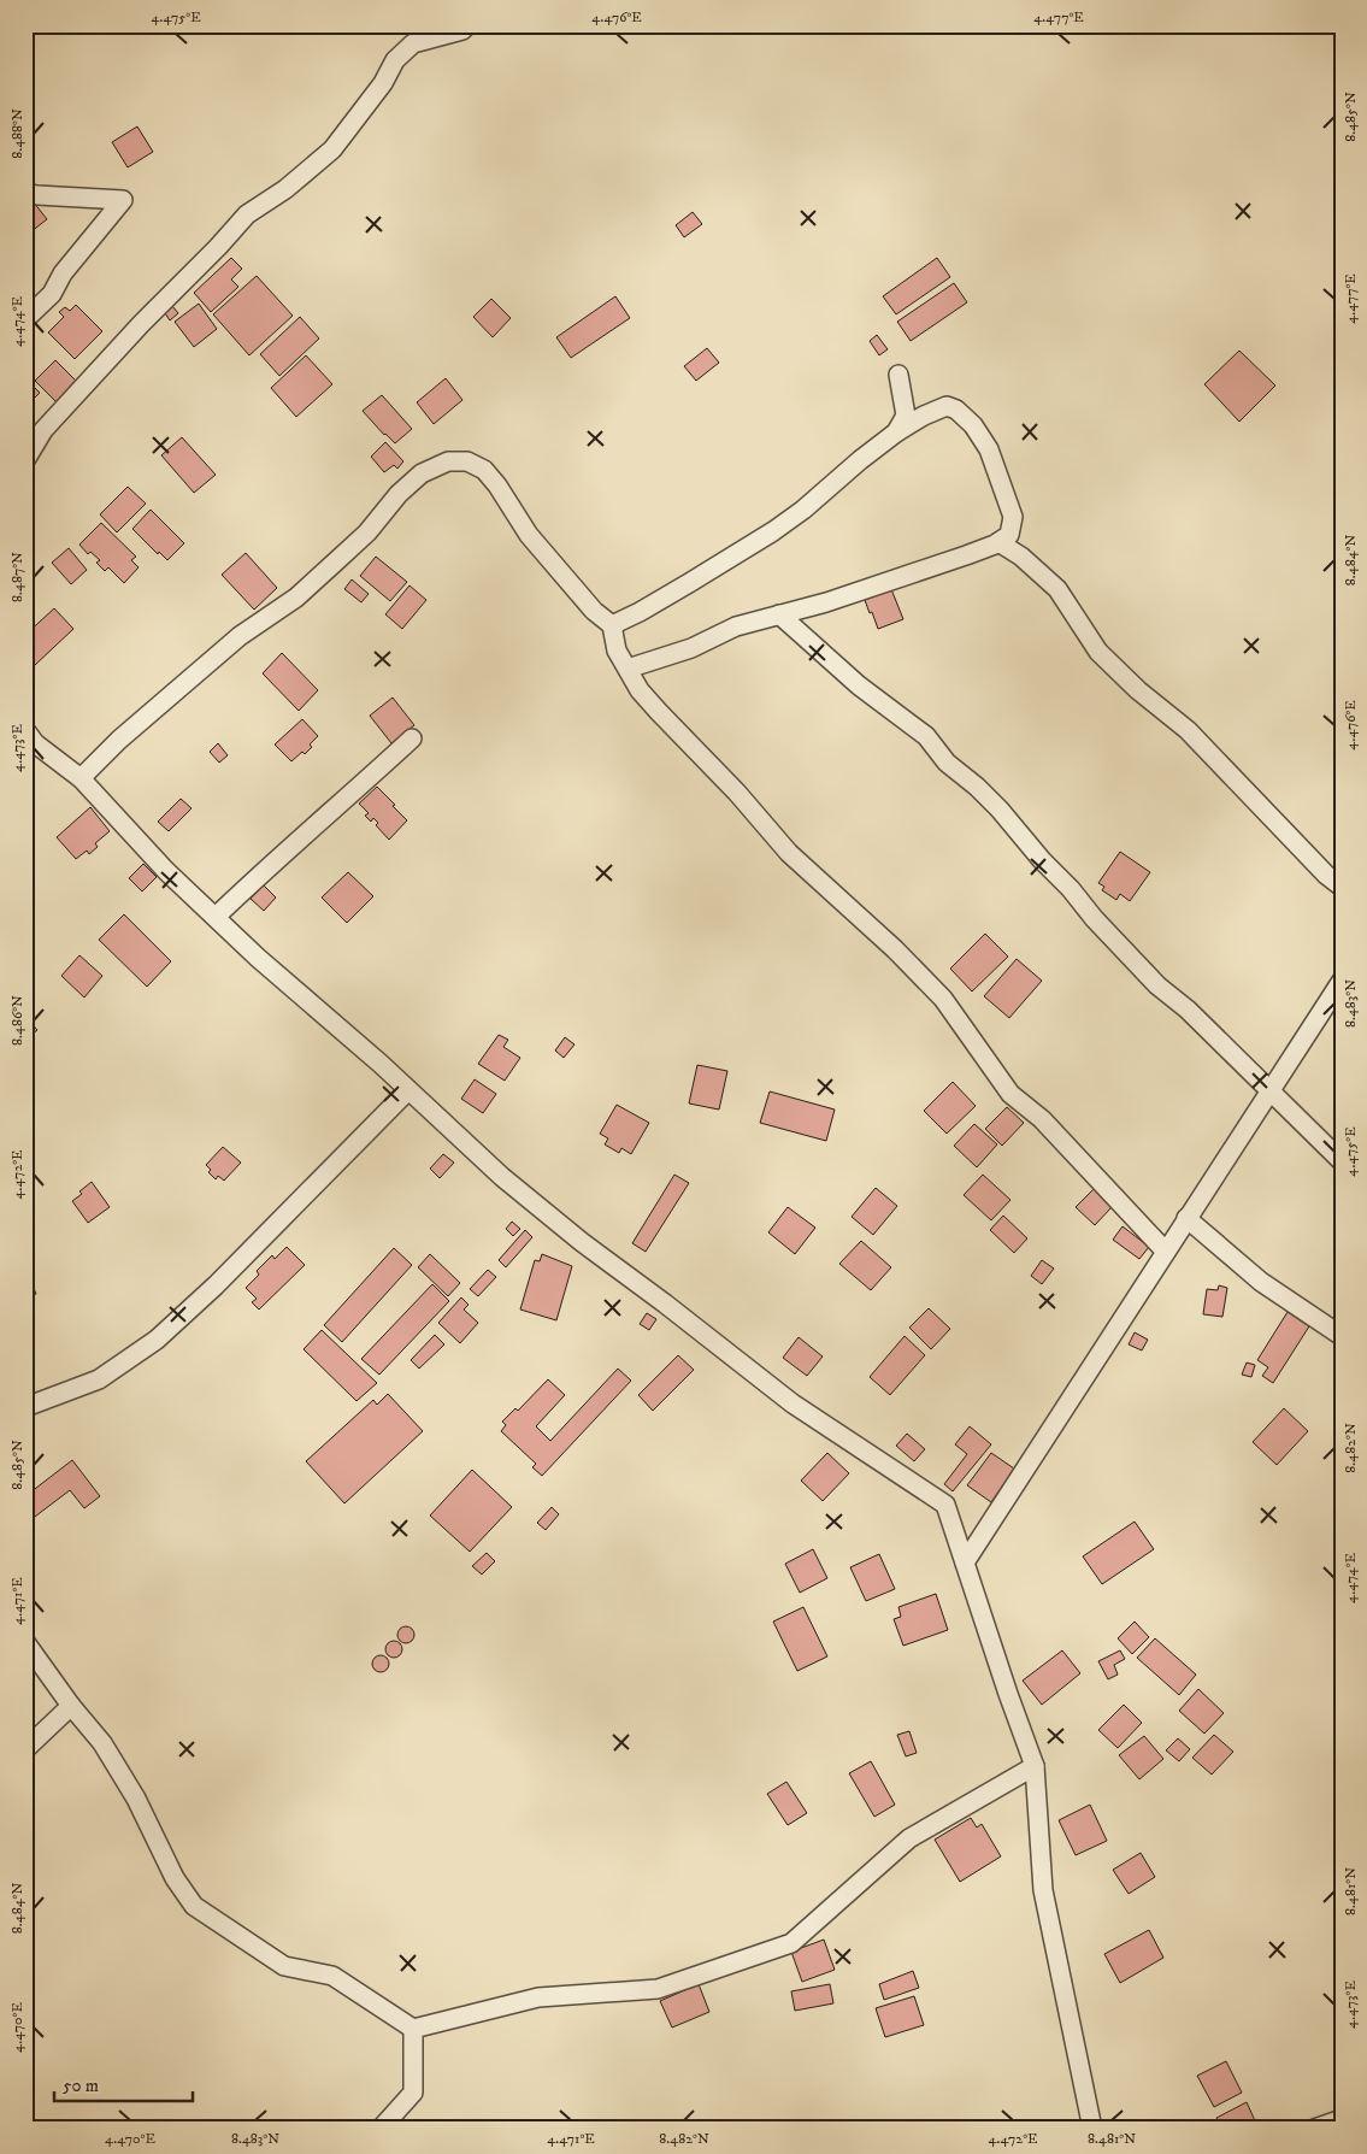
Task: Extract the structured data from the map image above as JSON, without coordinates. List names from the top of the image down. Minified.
{"scale_bar":"50 m","coordinates":["4.475°E","4.476°E","4.477°E","8.485°N","8.488°N","4.474°E","8.484°N","8.487°N","4.473°E","8.483°N","8.486°N","4.472°E","8.482°N","4.471°E","8.481°N","4.470°E"]}
